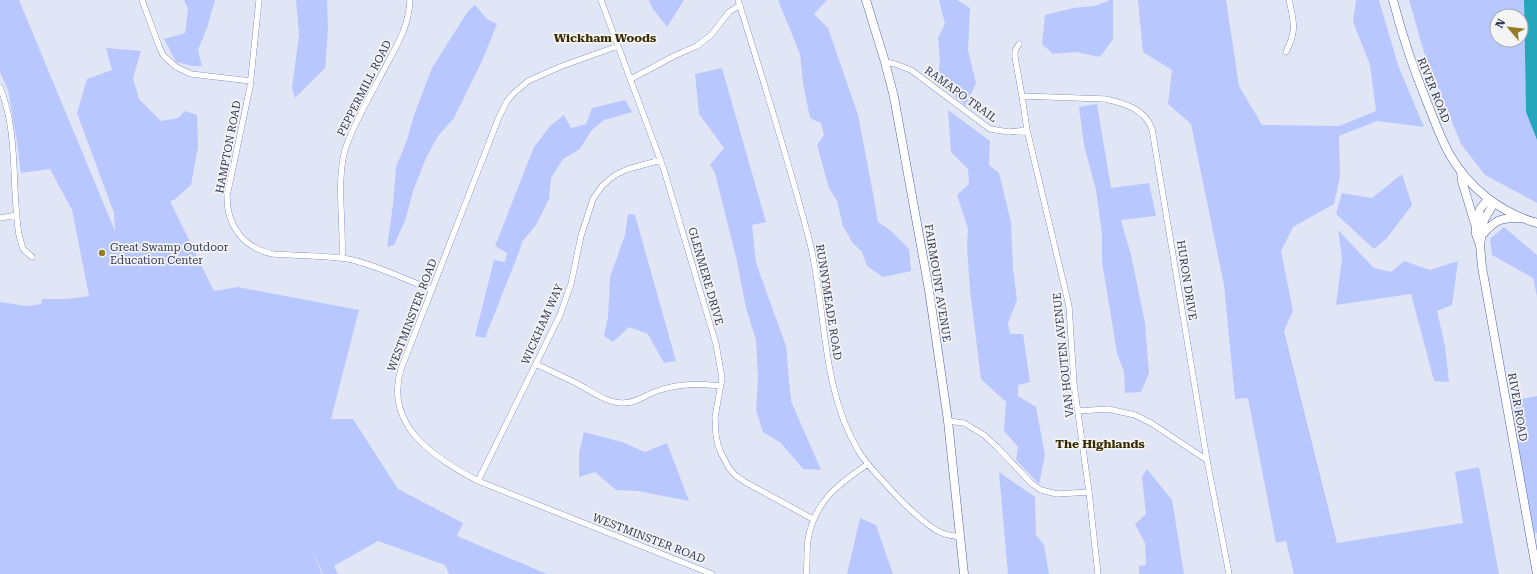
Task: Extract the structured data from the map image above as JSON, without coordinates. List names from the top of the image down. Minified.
{"streets":{"main road":["RIVER ROAD","FAIRMOUNT AVENUE"],"street":["PEPPERMILL ROAD","RAMAPO TRAIL","HAMPTON ROAD","GLENMERE DRIVE","HURON DRIVE","RUNNYMEADE ROAD","WESTMINSTER ROAD","WICKHAM WAY","VAN HOUTEN AVENUE"]},"crossings":[["PEPPERMILL ROAD","HAMPTON ROAD"],["RAMAPO TRAIL","FAIRMOUNT AVENUE"],["RAMAPO TRAIL","VAN HOUTEN AVENUE"],["HAMPTON ROAD","WESTMINSTER ROAD"],["GLENMERE DRIVE","WESTMINSTER ROAD"],["GLENMERE DRIVE","WICKHAM WAY"],["HURON DRIVE","VAN HOUTEN AVENUE"],["FAIRMOUNT AVENUE","RUNNYMEADE ROAD"],["WESTMINSTER ROAD","WICKHAM WAY"]],"districts":["Wickham Woods","The Highlands"],"places":["Great Swamp Outdoor Education Center"],"north":"top left"}
